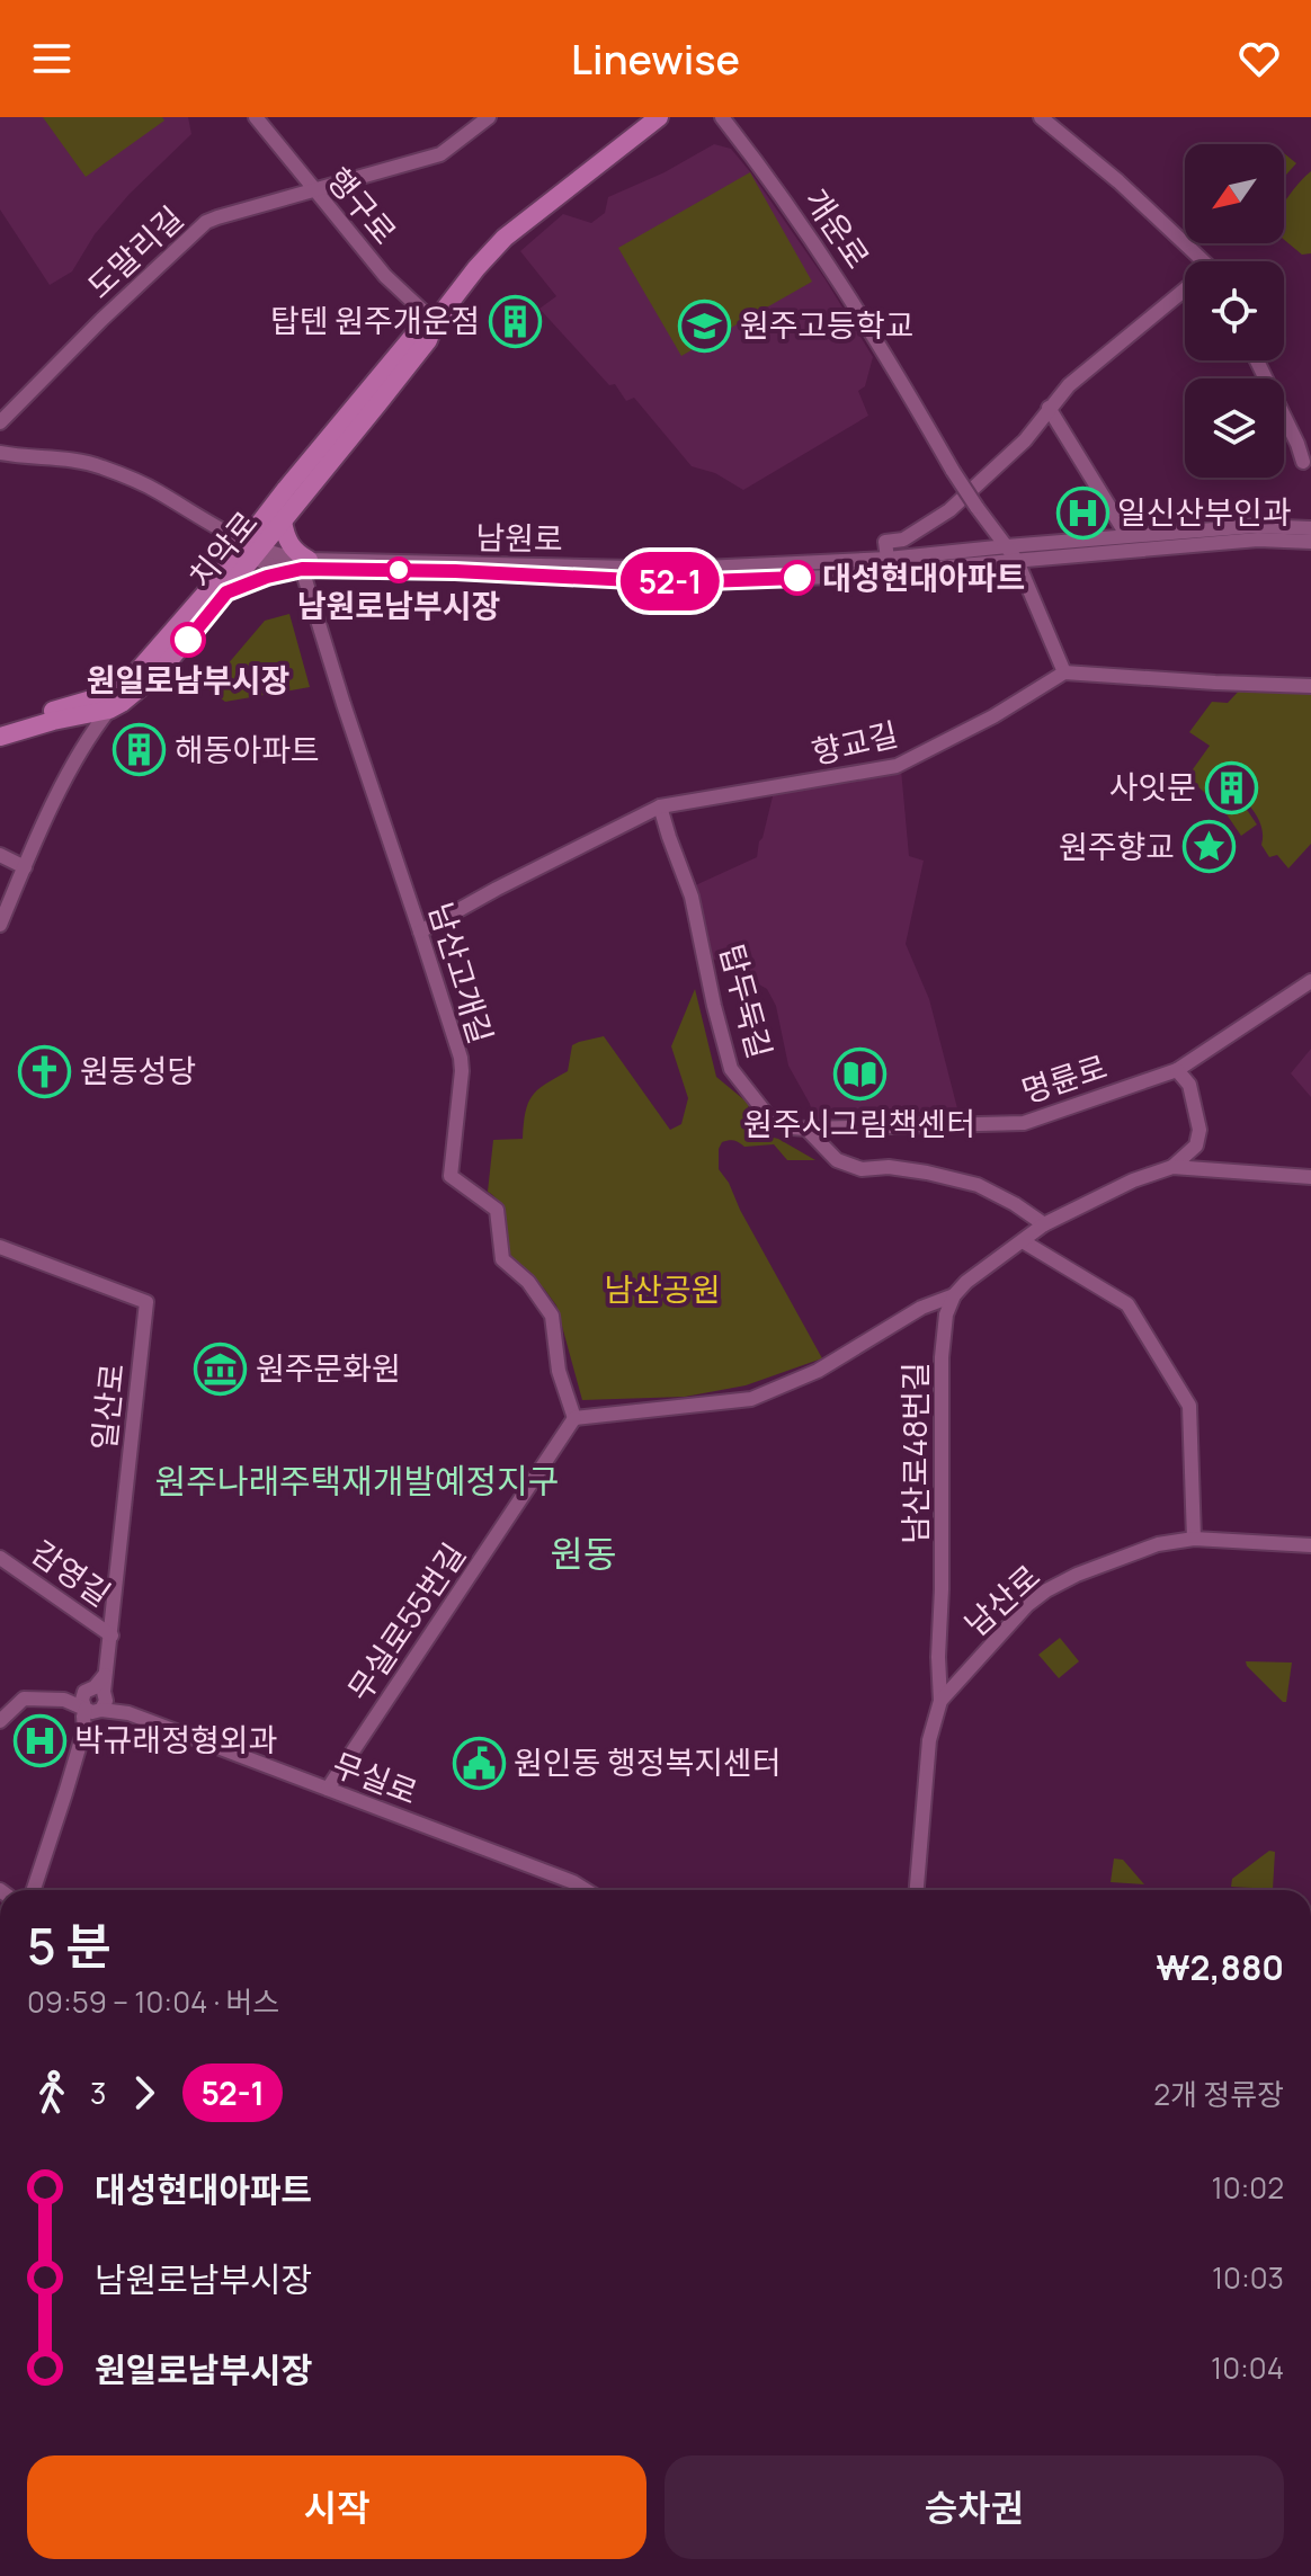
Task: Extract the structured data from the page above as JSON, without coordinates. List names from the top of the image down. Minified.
{"streets":{"main road":["치악로"],"street":["행구로","개운로","도말리길","남원로","향교길","남산고개길","탑두둑길","명륜로","일산로","남산로48번길","감영길","남산로","무실로55번길","무실로"]},"crossings":[["행구로","도말리길"],["행구로","치악로"],["개운로","남원로"],["남원로","치악로"],["남원로","남산고개길"],["향교길","남산고개길"],["향교길","탑두둑길"],["남산고개길","무실로55번길"],["탑두둑길","명륜로"],["일산로","감영길"],["남산로48번길","남산로"],["무실로55번길","무실로"]],"districts":["원주나래주택재개발예정지구","원동"],"parks":["남산공원"],"places":{"building":["탑텐 원주개운점","해동아파트","사잇문"],"school or university":["원주고등학교"],"hospital":["일신산부인과","박규래정형외과"],"other":["남원로남부시장","대성현대아파트","원일로남부시장"],"place":["원주향교"],"church":["원동성당"],"library":["원주시그림책센터"],"museum":["원주문화원"],"public building":["원인동 행정복지센터"]},"lines":["bus line 52-1"],"north":"bottom left","page":{"header":"Linewise","on_map":"52-1","heading":["5 분","09:59 – 10:04 · 버스","₩2,880"],"legs":["3","52-1","2개 정류장"],"list":[{"name":"대성현대아파트","value":"10:02"},{"name":"남원로남부시장","value":"10:03"},{"name":"원일로남부시장","value":"10:04"}],"buttons":["시작","승차권"]}}
